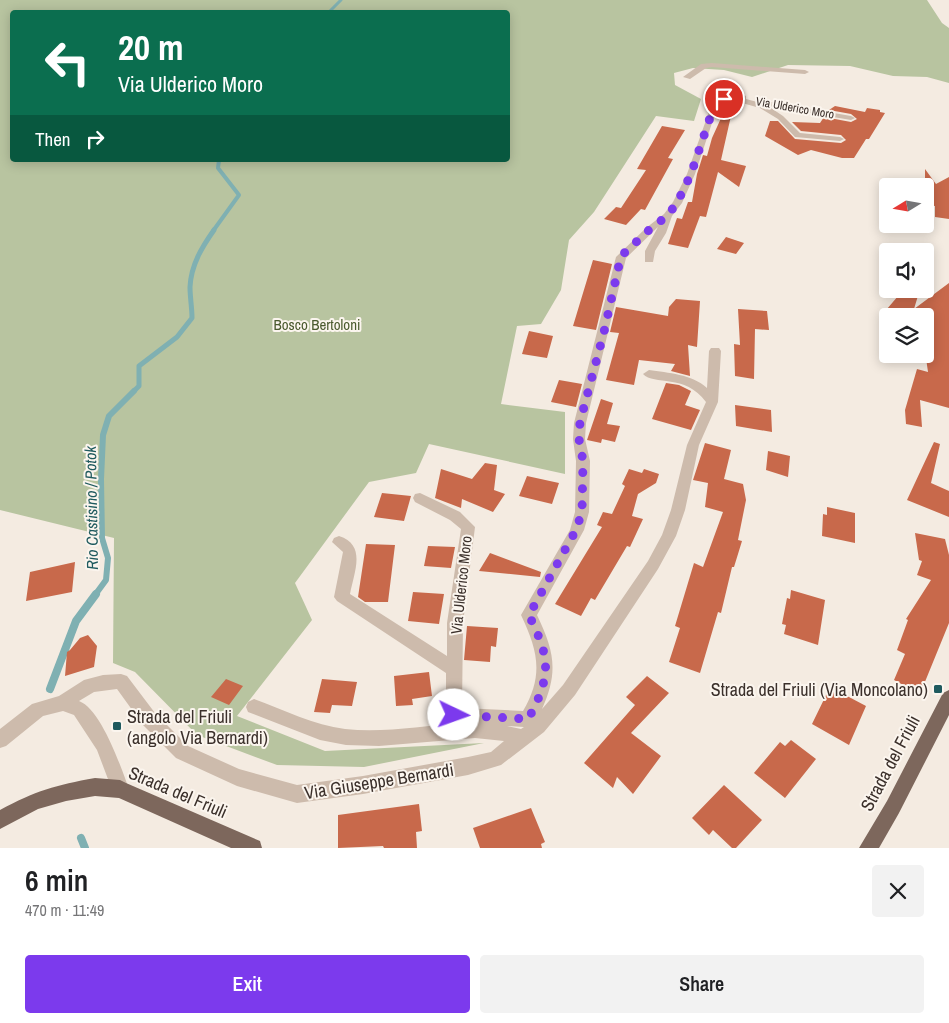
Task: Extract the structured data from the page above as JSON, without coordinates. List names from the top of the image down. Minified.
{"streets":{"main road":["Strada del Friuli"],"street":["Via Ulderico Moro","Via Giuseppe Bernardi"]},"crossings":[["Via Ulderico Moro","Via Giuseppe Bernardi"]],"water":["Rio Castisino / Potok"],"parks":["Bosco Bertoloni"],"places":{"transit":["Strada del Friuli (Via Moncolano)","Strada del Friuli (angolo Via Bernardi)"]},"north":"left","page":{"turn":["20 m","Via Ulderico Moro"],"then":"Then","heading":["6 min","470 m · 11:49"],"buttons":["Exit","Share"]}}
